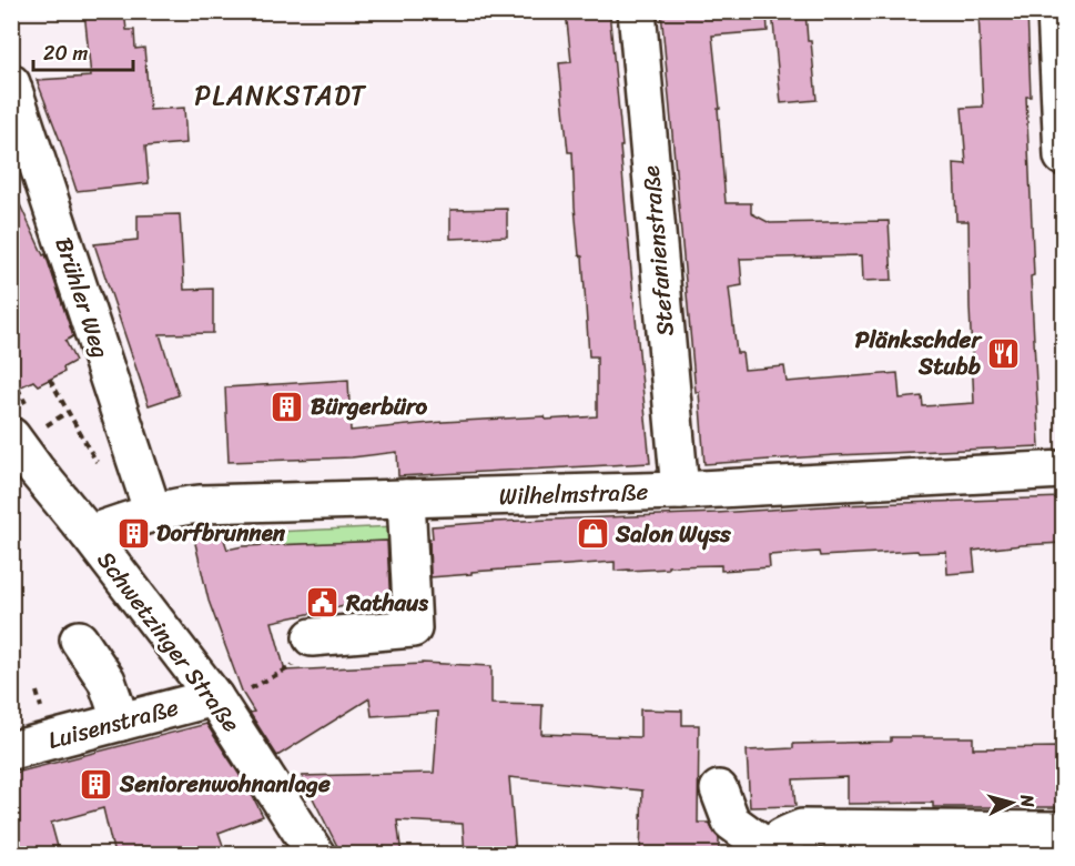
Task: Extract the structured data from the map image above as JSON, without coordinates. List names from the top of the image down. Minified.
{"streets":{"street":["Stefanienstraße","Brühler Weg","Wilhelmstraße","Schwetzinger Straße","Luisenstraße"]},"crossings":[["Stefanienstraße","Wilhelmstraße"],["Brühler Weg","Wilhelmstraße"],["Wilhelmstraße","Schwetzinger Straße"],["Schwetzinger Straße","Luisenstraße"]],"districts":["PLANKSTADT"],"places":{"restaurant":["Plänkschder Stubb"],"building":["Bürgerbüro","Dorfbrunnen","Seniorenwohnanlage"],"shop":["Salon Wyss"],"public building":["Rathaus"]},"scale_bar":"20 m","north":"right"}
